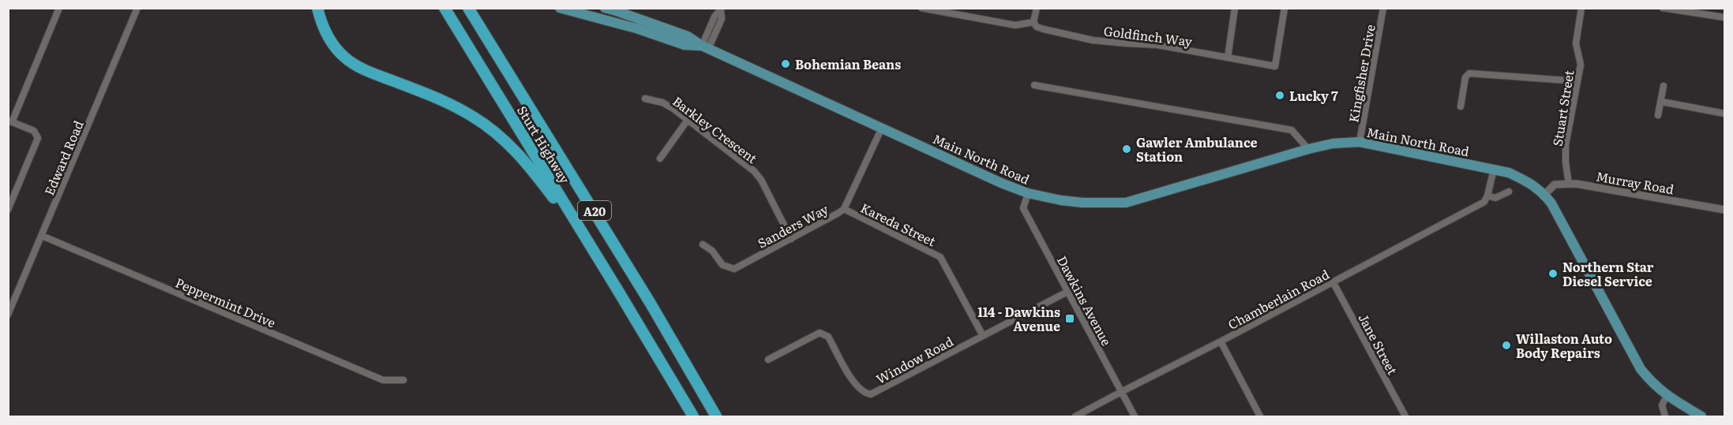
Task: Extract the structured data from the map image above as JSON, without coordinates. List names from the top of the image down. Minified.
{"streets":{"highway":["Sturt Highway","A20"],"main road":["Main North Road"],"street":["Goldfinch Way","Kingfisher Drive","Stuart Street","Barkley Crescent","Edward Road","Murray Road","Kareda Street","Sanders Way","Chamberlain Road","Dawkins Avenue","Peppermint Drive","Jane Street","Window Road"]},"crossings":[["Kingfisher Drive","Main North Road"],["Stuart Street","Murray Road"],["Barkley Crescent","Sanders Way"],["Main North Road","Murray Road"],["Main North Road","Sanders Way"],["Main North Road","Dawkins Avenue"],["Edward Road","Peppermint Drive"],["Kareda Street","Sanders Way"],["Kareda Street","Window Road"],["Chamberlain Road","Dawkins Avenue"],["Chamberlain Road","Jane Street"],["Dawkins Avenue","Window Road"]],"places":{"other":["Bohemian Beans","Lucky 7","Gawler Ambulance Station","Northern Star Diesel Service","Willaston Auto Body Repairs"],"transit":["114 - Dawkins Avenue"]}}
